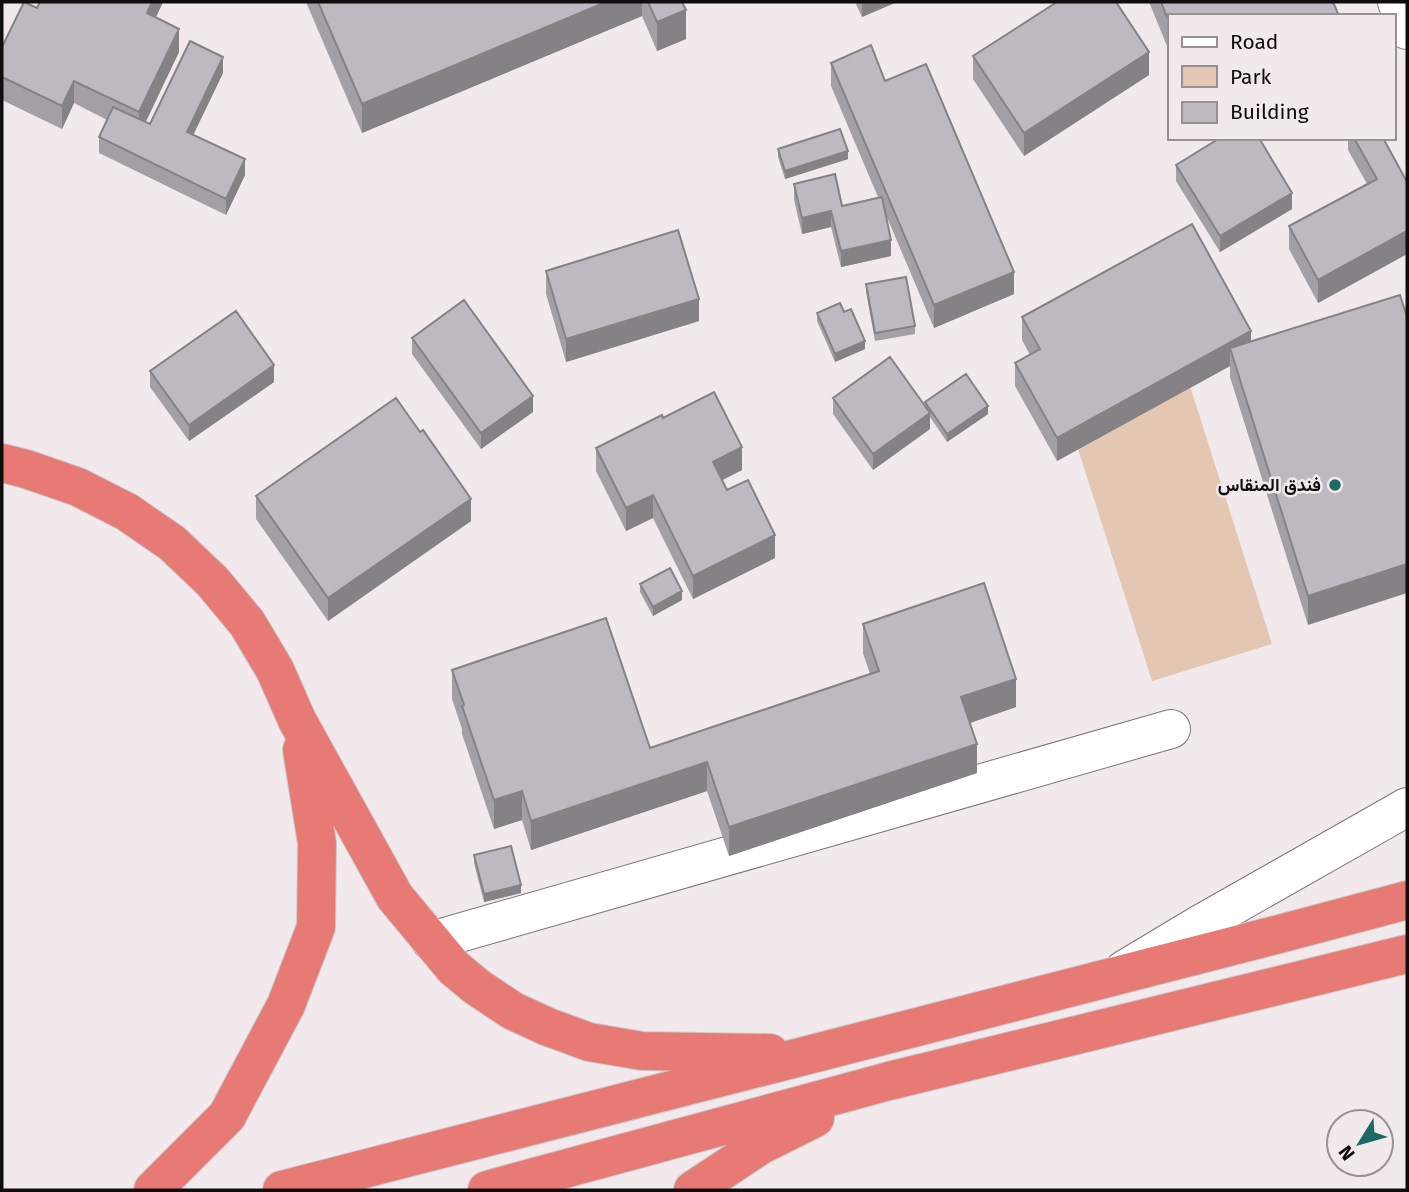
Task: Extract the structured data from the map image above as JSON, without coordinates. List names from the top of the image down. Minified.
{"places":["فندق المنقاس"],"legend":["Road","Park","Building"],"north":"bottom left"}
